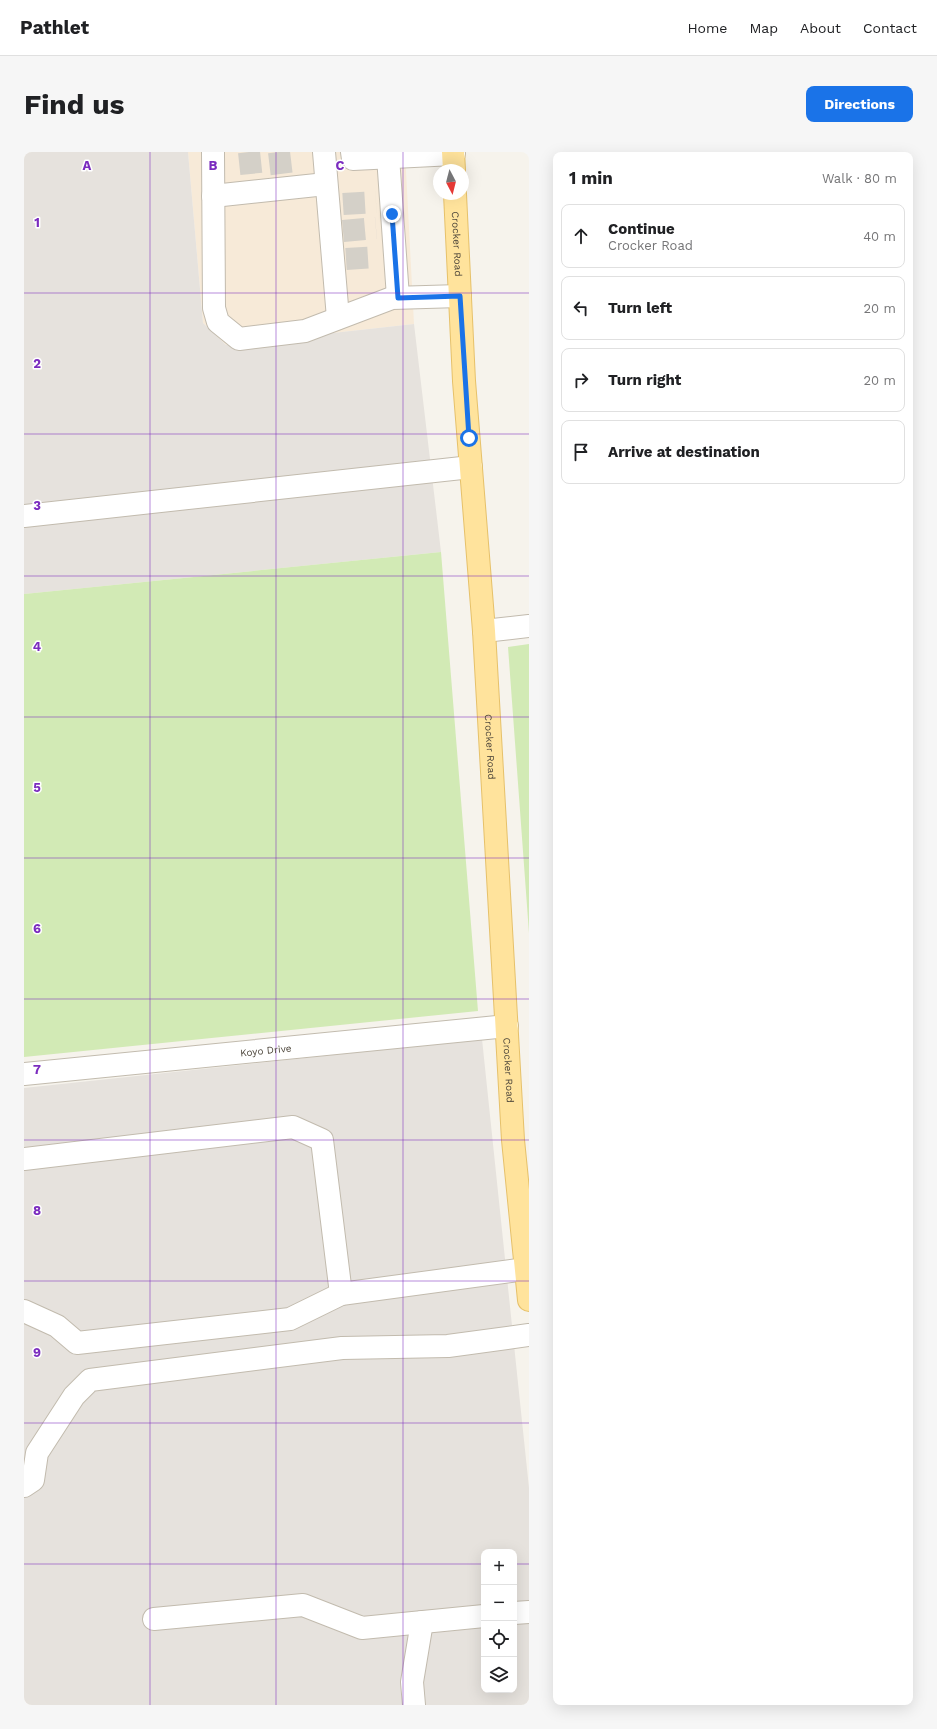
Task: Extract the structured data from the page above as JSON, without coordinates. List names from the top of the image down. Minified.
{"streets":{"main road":["Crocker Road"],"street":["Koyo Drive"]},"crossings":[["Crocker Road","Koyo Drive"]],"north":"bottom","page":{"header":"Pathlet","nav":["Home","Map","About","Contact"],"buttons":"Directions","title":"Find us","heading":["1 min","Walk · 80 m"],"list":[["Continue","Crocker Road","40 m"],["Turn left","20 m"],["Turn right","20 m"],"Arrive at destination"],"map_buttons":["+","−"]},"grid":{"columns":["A","B","C"],"rows":["1","2","3","4","5","6","7","8","9"]}}
